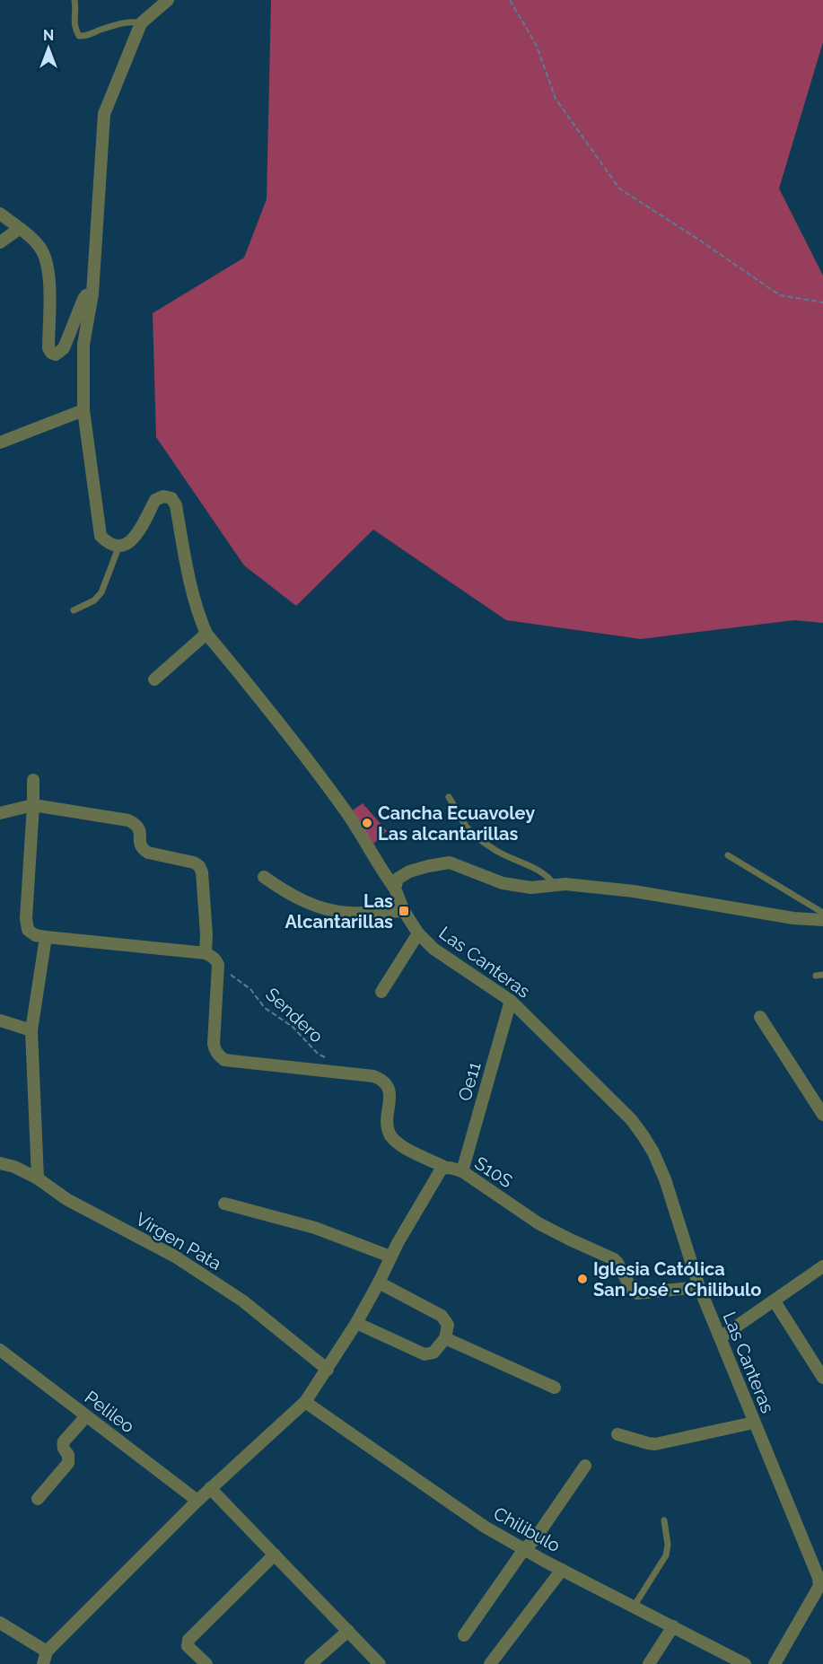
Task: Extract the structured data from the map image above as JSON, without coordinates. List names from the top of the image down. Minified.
{"streets":{"street":["Las Canteras","Oe11","S10S","Virgen Pata","Pelileo","Chilibulo"],"path":["Sendero"]},"crossings":[["Las Canteras","Oe11"],["Las Canteras","S10S"],["Sendero","S10S"],["Oe11","S10S"]],"places":{"other":["Cancha Ecuavoley Las alcantarillas","Iglesia Católica San José - Chilibulo"],"transit":["Las Alcantarillas"]},"north":"top"}
